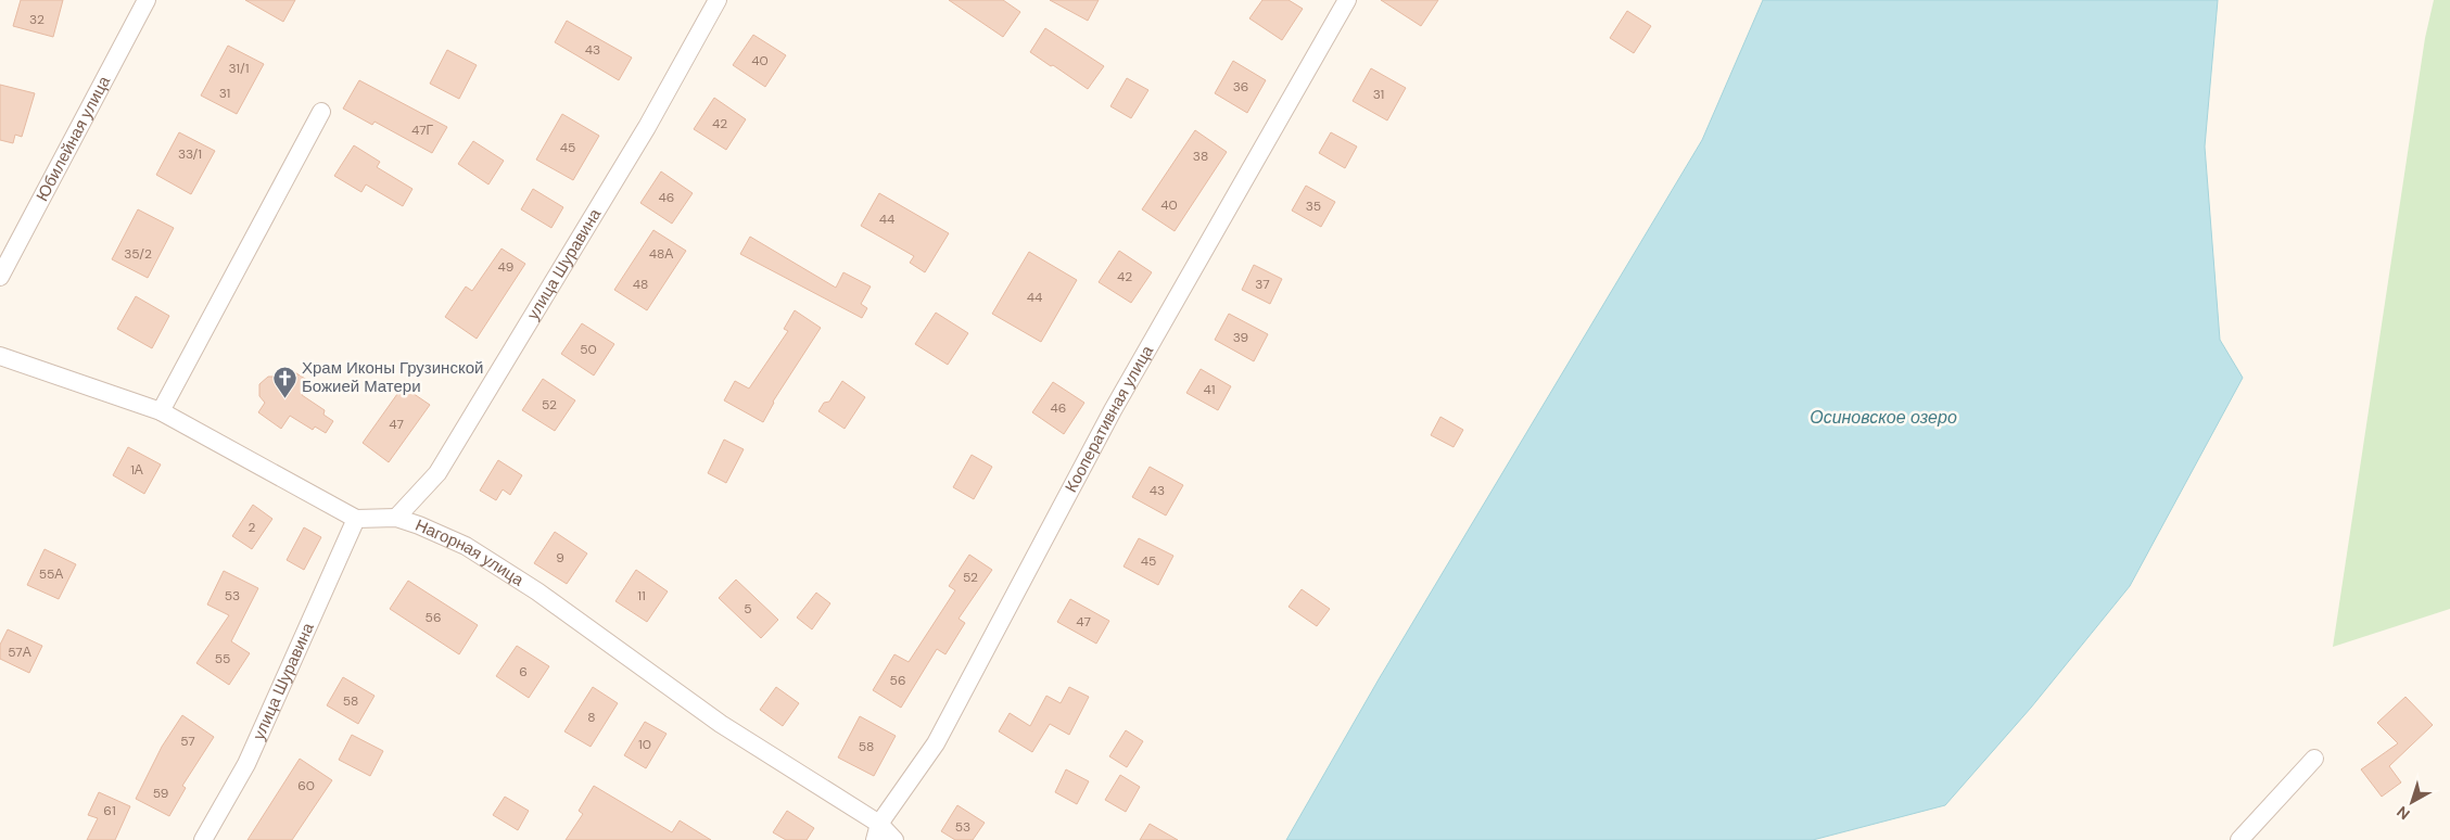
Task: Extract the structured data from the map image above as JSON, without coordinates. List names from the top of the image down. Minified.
{"streets":{"street":["Юбилейная улица","улица Шуравина","Кооперативная улица","Нагорная улица"]},"crossings":[["улица Шуравина","Нагорная улица"],["Кооперативная улица","Нагорная улица"]],"water":["Осиновское озеро"],"places":{"church":["Храм Иконы Грузинской Божией Матери"]},"house_numbers":["32","43","40","31/1","36","31","31","42","47Г","45","33/1","38","46","40","35","44","35/2","48А","49","42","48","37","44","39","50","41","52","46","47","1А","43","2","9","45","55А","52","53","11","5","56","47","57А","55","6","56","58","8","57","10","58","60","59","61","53"],"north":"bottom left"}
